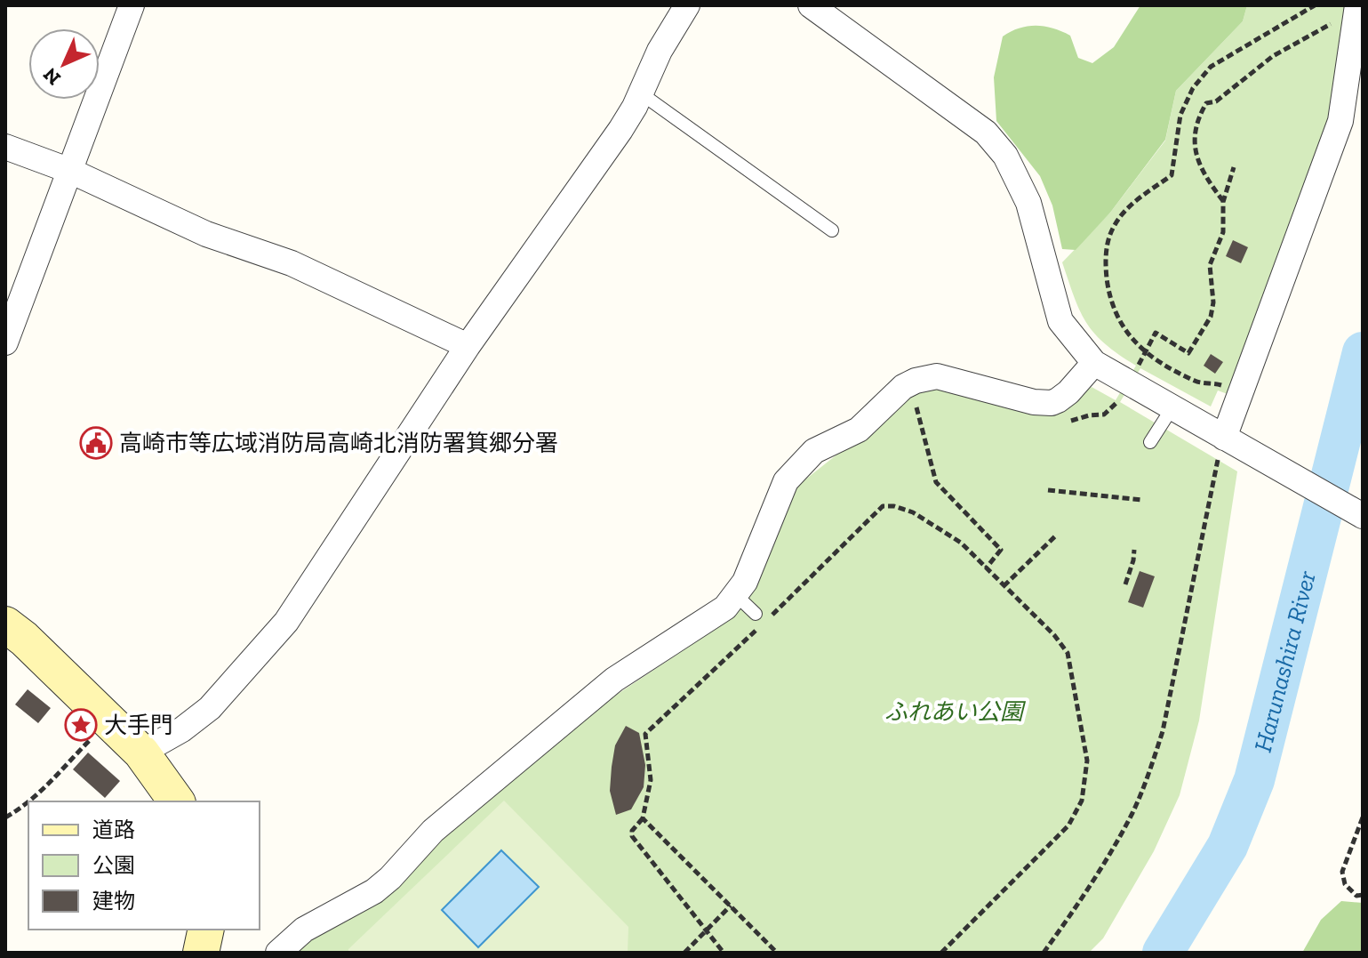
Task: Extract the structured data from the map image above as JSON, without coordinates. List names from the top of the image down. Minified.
{"water":["Harunashira River"],"parks":["ふれあい公園"],"places":{"public building":["高崎市等広域消防局高崎北消防署箕郷分署"],"place":["大手門"]},"legend":["道路","公園","建物"],"north":"bottom left"}
